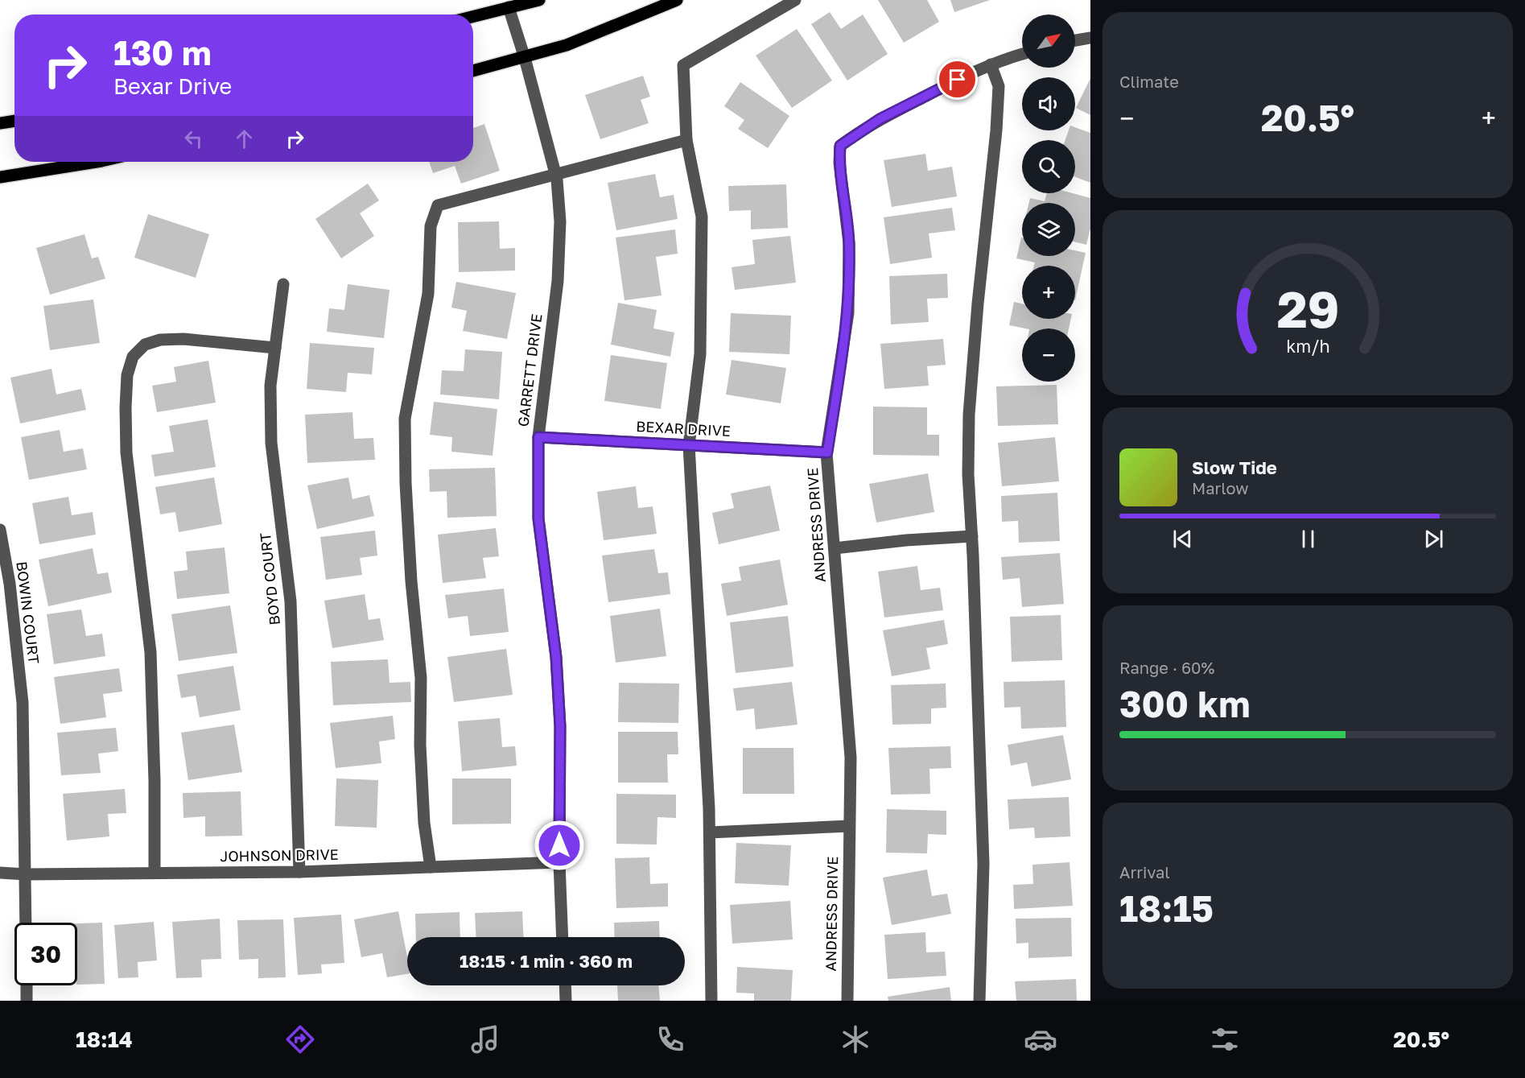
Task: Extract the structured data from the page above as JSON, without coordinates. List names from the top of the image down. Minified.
{"streets":{"street":["GARRETT DRIVE","BEXAR DRIVE","ANDRESS DRIVE","BOYD COURT","BOWIN COURT","JOHNSON DRIVE"]},"crossings":[["GARRETT DRIVE","BEXAR DRIVE"],["GARRETT DRIVE","JOHNSON DRIVE"],["BEXAR DRIVE","ANDRESS DRIVE"],["BOYD COURT","JOHNSON DRIVE"],["BOWIN COURT","JOHNSON DRIVE"]],"north":"top right","page":{"tile":["Climate",["Range · 60%","300 km"],["Arrival","18:15"]],"map_buttons":["+","−"],"turn":["130 m","Bexar Drive"],"heat":["−","20.5°","+"],"song":["Slow Tide","Marlow"],"limit":"30","trip":"18:15 · 1 min · 360 m","tabs":["18:14","20.5°"],"gauge":["29","km/h"]}}
